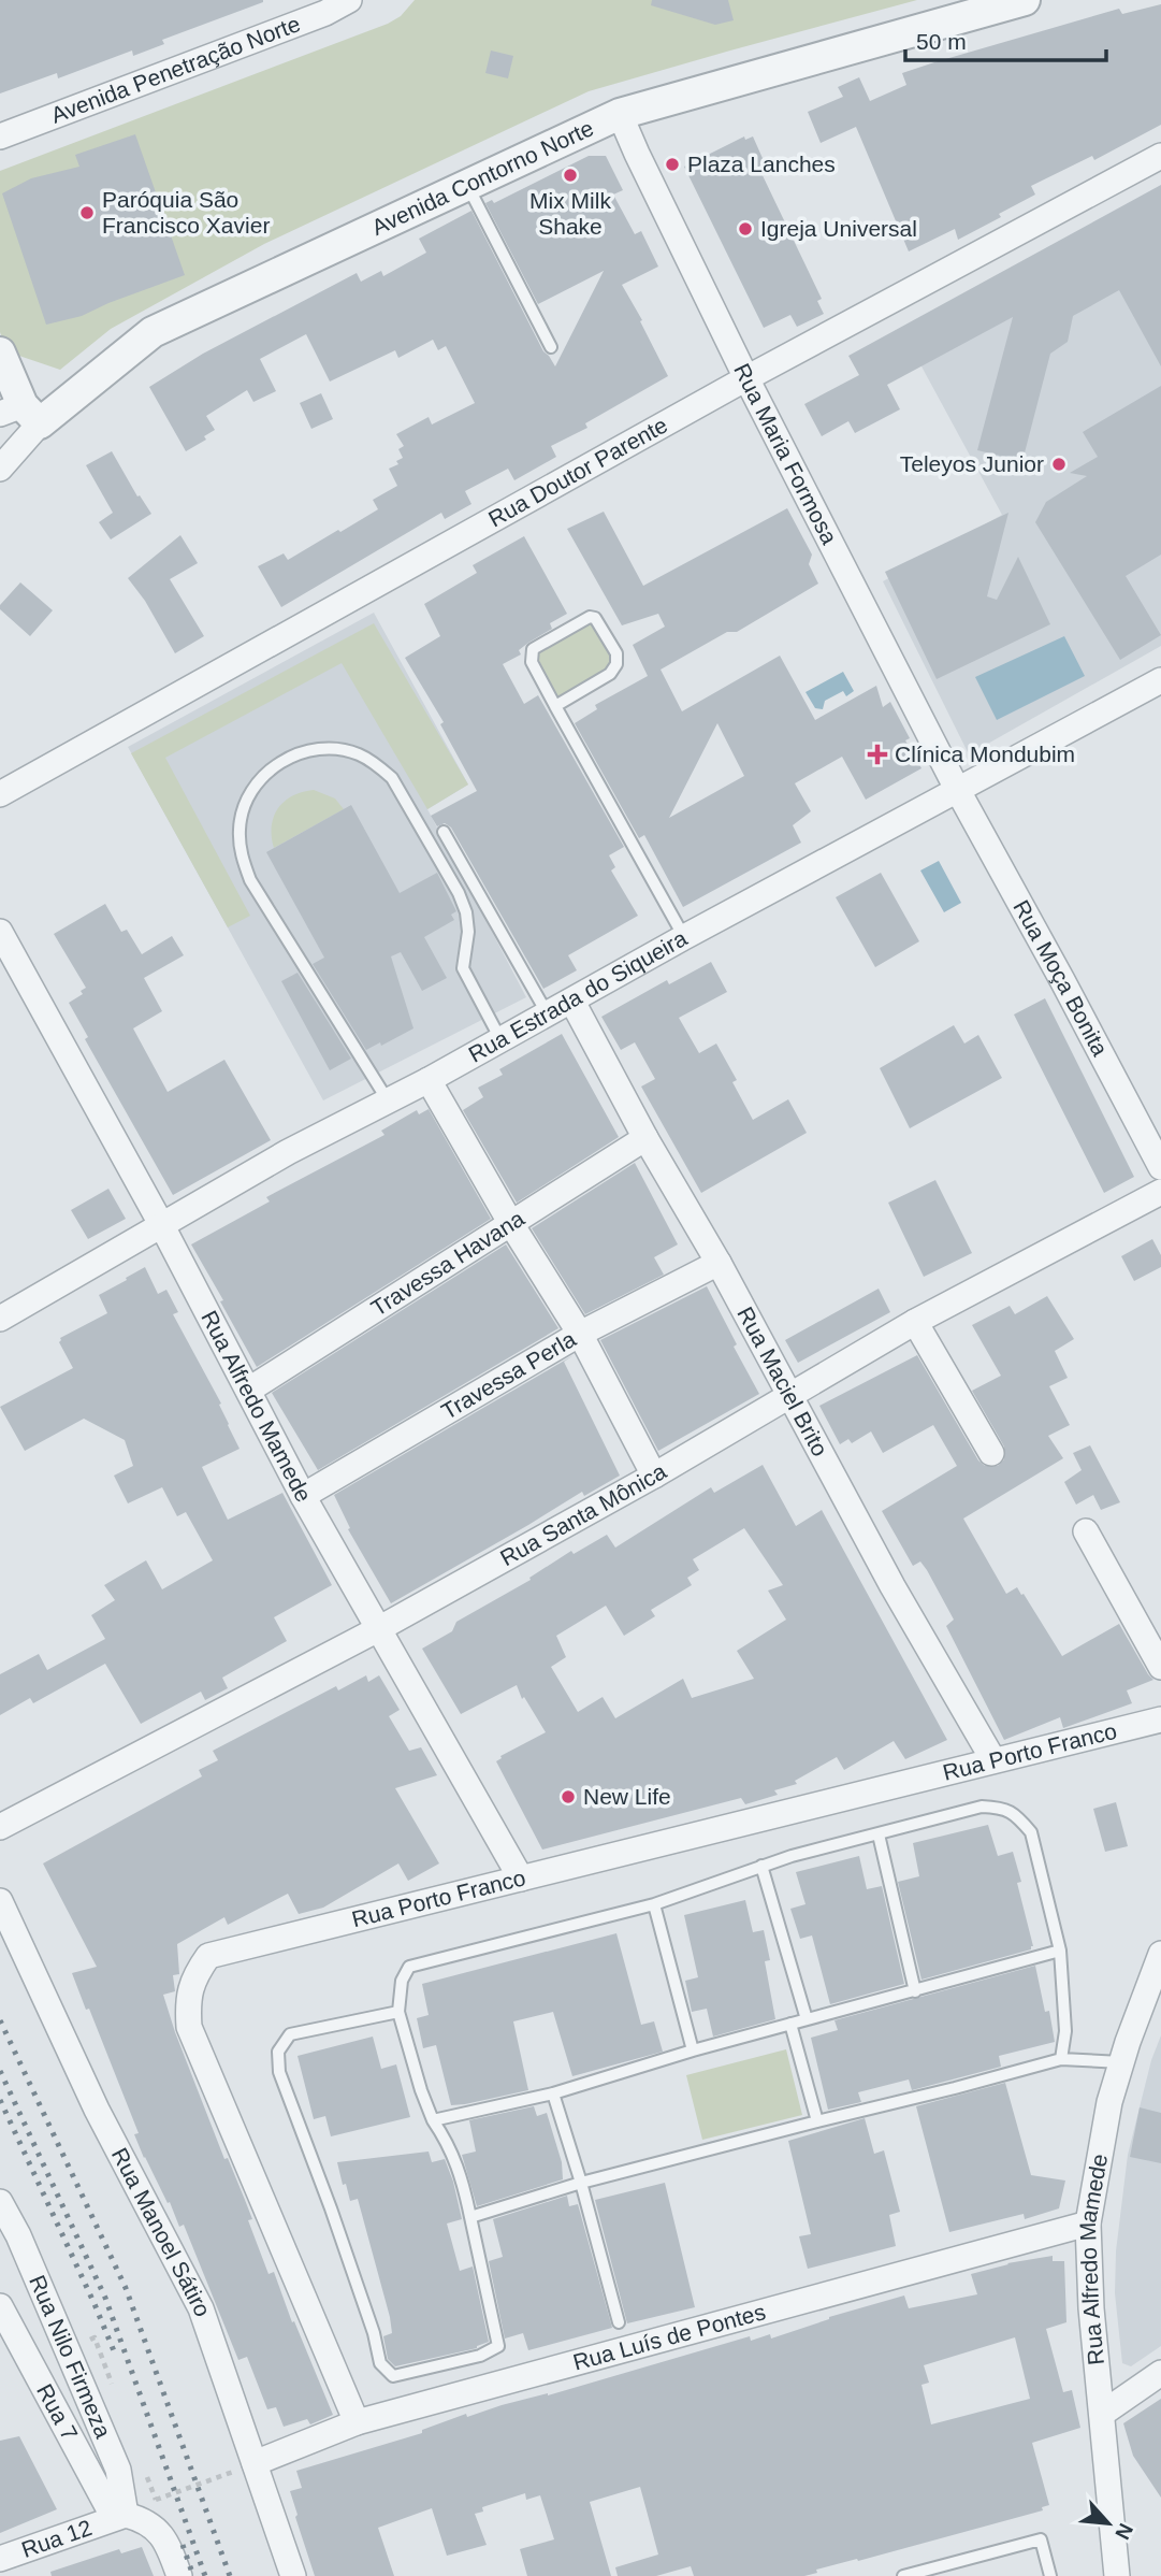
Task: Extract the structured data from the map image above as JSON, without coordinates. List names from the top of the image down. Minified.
{"streets":{"street":["Avenida Penetração Norte","Avenida Contorno Norte","Rua Maria Formosa","Rua Doutor Parente","Rua Moça Bonita","Rua Estrada do Siqueira","Travessa Havana","Travessa Perla","Rua Maciel Brito","Rua Alfredo Mamede","Rua Santa Mônica","Rua Porto Franco","Rua Manoel Sátiro","Rua Luís de Pontes","Rua Nilo Firmeza","Rua 7","Rua 12"]},"crossings":[["Avenida Contorno Norte","Rua Maria Formosa"],["Rua Maria Formosa","Rua Doutor Parente"],["Rua Maria Formosa","Rua Moça Bonita"],["Rua Maria Formosa","Rua Estrada do Siqueira"],["Rua Moça Bonita","Rua Estrada do Siqueira"],["Rua Estrada do Siqueira","Rua Maciel Brito"],["Rua Estrada do Siqueira","Rua Alfredo Mamede"],["Travessa Havana","Rua Maciel Brito"],["Travessa Havana","Rua Alfredo Mamede"],["Travessa Perla","Rua Maciel Brito"],["Travessa Perla","Rua Alfredo Mamede"],["Rua Maciel Brito","Rua Santa Mônica"],["Rua Maciel Brito","Rua Porto Franco"],["Rua Alfredo Mamede","Rua Santa Mônica"],["Rua Alfredo Mamede","Rua Porto Franco"],["Rua Alfredo Mamede","Rua Luís de Pontes"],["Rua Porto Franco","Rua Luís de Pontes"],["Rua Manoel Sátiro","Rua Luís de Pontes"],["Rua Nilo Firmeza","Rua 7"],["Rua Nilo Firmeza","Rua 12"],["Rua 7","Rua 12"]],"places":{"other":["Plaza Lanches","Mix Milk Shake","Paróquia São Francisco Xavier","Igreja Universal","Teleyos Junior","New Life"],"health":["Clínica Mondubim"]},"scale_bar":"50 m","north":"bottom right"}
